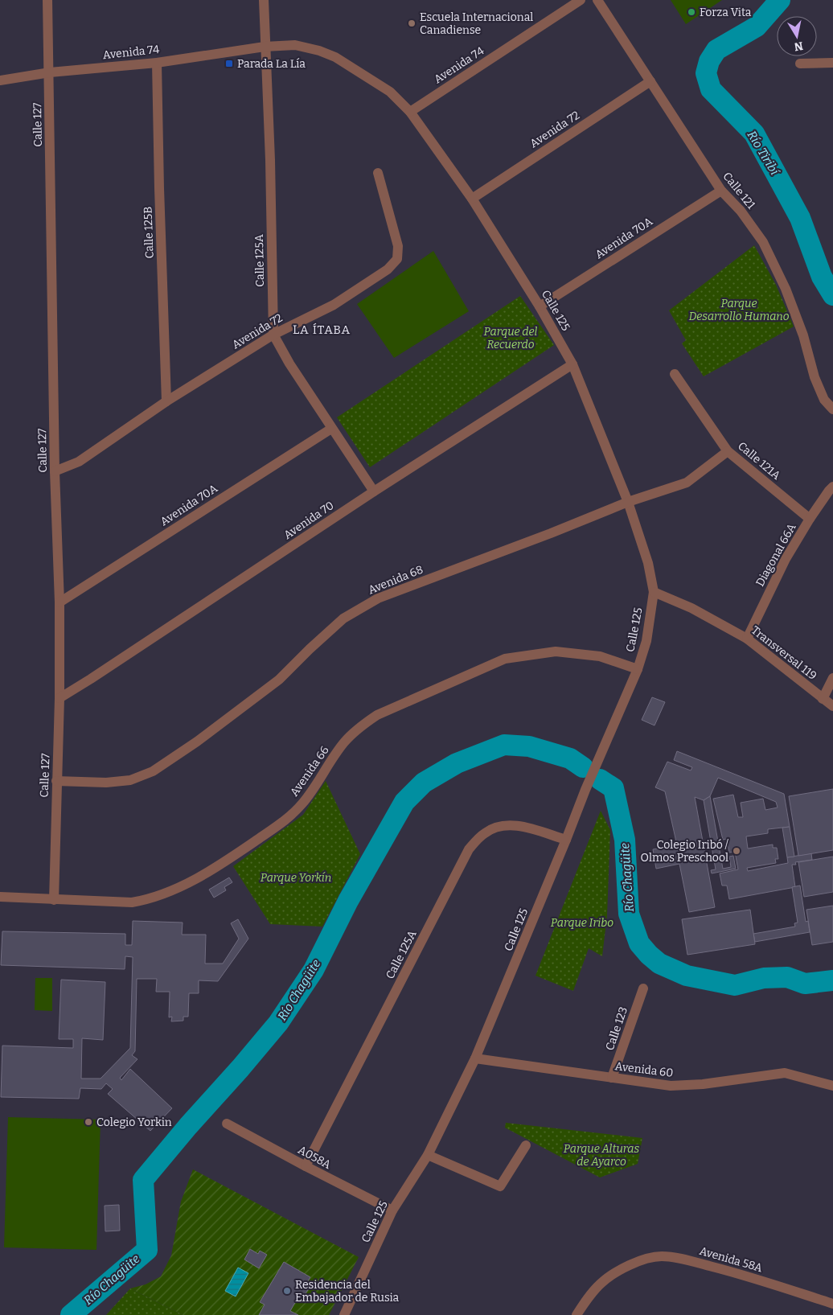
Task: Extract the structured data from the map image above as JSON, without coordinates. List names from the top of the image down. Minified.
{"streets":{"street":["Avenida 74","Calle 127","Avenida 72","Calle 121","Calle 125B","Avenida 70A","Calle 125A","Calle 125","Calle 121A","Avenida 70","Diagonal 66A","Avenida 68","Transversal 119","Avenida 66","Calle 123","Avenida 60","A058A","Avenida 58A"]},"crossings":[["Avenida 74","Calle 127"],["Avenida 74","Calle 125B"],["Avenida 74","Calle 125A"],["Avenida 74","Calle 125"],["Calle 127","Avenida 72"],["Calle 127","Avenida 70A"],["Calle 127","Avenida 70"],["Calle 127","Avenida 68"],["Calle 127","Avenida 66"],["Avenida 72","Calle 121"],["Avenida 72","Calle 125B"],["Avenida 72","Calle 125A"],["Avenida 72","Calle 125"],["Calle 121","Avenida 70A"],["Avenida 70A","Calle 125A"],["Avenida 70A","Calle 125"],["Calle 125A","Calle 125"],["Calle 125A","Avenida 70"],["Calle 125A","A058A"],["Calle 125","Avenida 70"],["Calle 125","Avenida 68"],["Calle 125","Transversal 119"],["Calle 125","Avenida 66"],["Calle 125","Avenida 60"],["Calle 125","A058A"],["Calle 121A","Diagonal 66A"],["Calle 121A","Avenida 68"],["Diagonal 66A","Transversal 119"],["Calle 123","Avenida 60"]],"districts":["LA ÍTABA"],"water":["Río Tiribí","Río Chagüite"],"parks":["Parque Desarrollo Humano","Parque del Recuerdo","Parque Yorkín","Parque Iribo","Parque Alturas de Ayarco"],"places":{"other":["Forza Vita","Escuela Internacional Canadiense","Colegio Iribó / Olmos Preschool","Colegio Yorkin","Residencia del Embajador de Rusia"],"transit":["Parada La Lía"]},"north":"bottom"}
